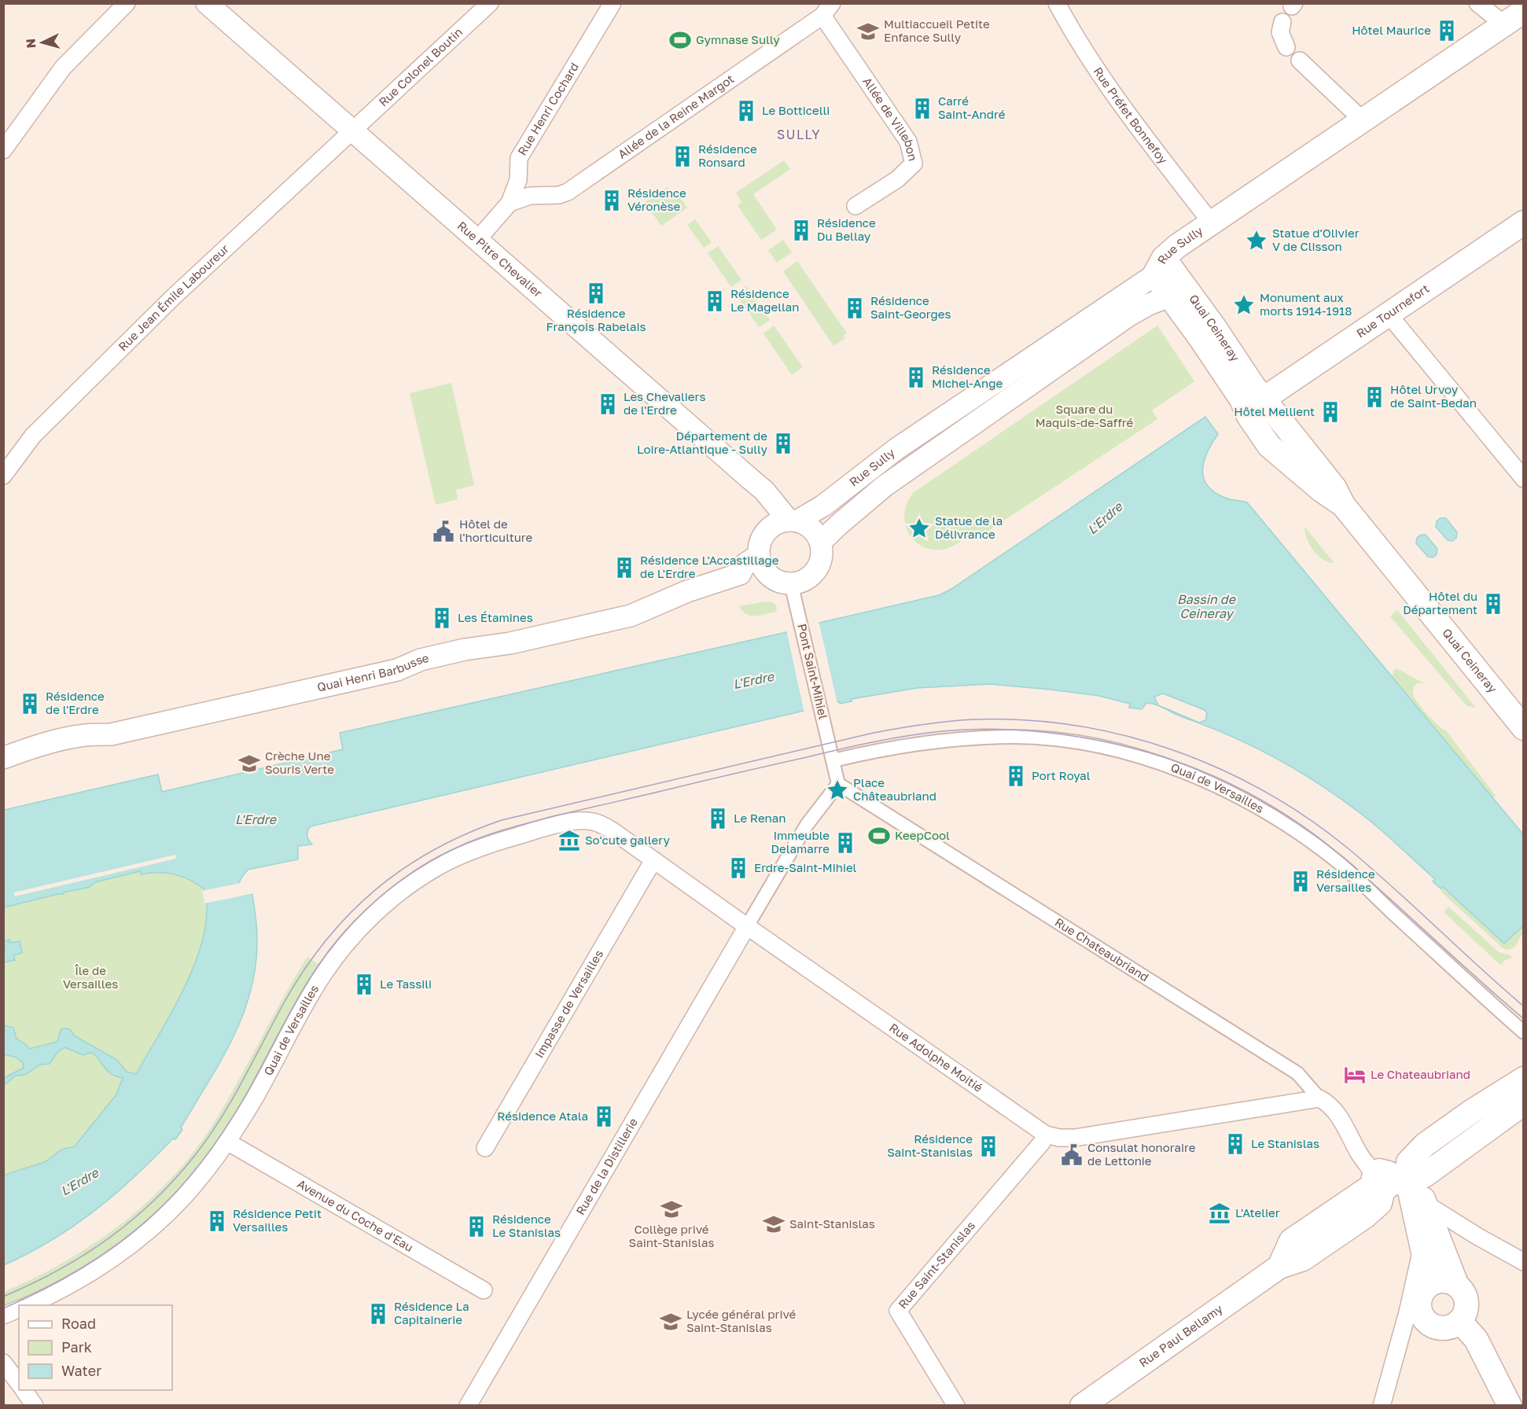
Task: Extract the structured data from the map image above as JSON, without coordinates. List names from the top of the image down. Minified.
{"streets":{"main road":["Rue Sully","Rue Tournefort","Quai Ceineray","Rue Paul Bellamy"],"street":["Rue Colonel Boutin","Rue Henri Cochard","Rue Préfet Bonnefoy","Allée de la Reine Margot","Allée de Villebon","Rue Pitre Chevalier","Rue Jean Émile Laboureur","Pont Saint-Mihiel","Quai Henri Barbusse","Quai de Versailles","Rue Chateaubriand","Impasse de Versailles","Rue Adolphe Moitié","Rue de la Distillerie","Avenue du Coche d'Eau","Rue Saint-Stanislas"]},"crossings":[["Rue Colonel Boutin","Rue Pitre Chevalier"],["Rue Colonel Boutin","Rue Jean Émile Laboureur"],["Rue Henri Cochard","Allée de la Reine Margot"],["Rue Henri Cochard","Rue Pitre Chevalier"],["Rue Préfet Bonnefoy","Rue Sully"],["Allée de la Reine Margot","Allée de Villebon"],["Rue Sully","Rue Pitre Chevalier"],["Rue Sully","Quai Ceineray"],["Rue Sully","Pont Saint-Mihiel"],["Rue Sully","Quai Henri Barbusse"],["Rue Pitre Chevalier","Rue Jean Émile Laboureur"],["Rue Pitre Chevalier","Pont Saint-Mihiel"],["Rue Pitre Chevalier","Quai Henri Barbusse"],["Rue Tournefort","Quai Ceineray"],["Pont Saint-Mihiel","Quai Henri Barbusse"],["Pont Saint-Mihiel","Quai de Versailles"],["Pont Saint-Mihiel","Rue Chateaubriand"],["Quai de Versailles","Rue Adolphe Moitié"],["Quai de Versailles","Avenue du Coche d'Eau"],["Rue Chateaubriand","Rue Adolphe Moitié"],["Rue Chateaubriand","Rue Paul Bellamy"],["Impasse de Versailles","Rue Adolphe Moitié"],["Rue Adolphe Moitié","Rue de la Distillerie"],["Rue Adolphe Moitié","Rue Saint-Stanislas"]],"districts":["SULLY"],"water":["L'Erdre","Bassin de Ceineray"],"parks":["Square du Maquis-de-Saffré","Île de Versailles"],"places":{"building":["Hôtel Maurice","Carré Saint-André","Le Botticelli","Résidence Ronsard","Résidence Véronèse","Résidence Du Bellay","Résidence François Rabelais","Résidence Le Magellan","Résidence Saint-Georges","Résidence Michel-Ange","Hôtel Urvoy de Saint-Bedan","Les Chevaliers de l'Erdre","Hôtel Mellient","Département de Loire-Atlantique - Sully","Résidence L'Accastillage de L'Erdre","Hôtel du Département","Les Étamines","Résidence de l'Erdre","Port Royal","Le Renan","Immeuble Delamarre","Erdre-Saint-Mihiel","Résidence Versailles","Le Tassili","Résidence Atala","Le Stanislas","Résidence Saint-Stanislas","Résidence Petit Versailles","Résidence Le Stanislas","Résidence La Capitainerie"],"school or university":["Multiaccueil Petite Enfance Sully","Crèche Une Souris Verte","Collège privé Saint-Stanislas","Saint-Stanislas","Lycée général privé Saint-Stanislas"],"sports":["Gymnase Sully","KeepCool"],"place":["Statue d'Olivier V de Clisson","Monument aux morts 1914-1918","Statue de la Délivrance","Place Châteaubriand"],"public building":["Hôtel de l'horticulture","Consulat honoraire de Lettonie"],"museum":["So'cute gallery","L'Atelier"],"hotel":["Le Chateaubriand"]},"legend":["Road","Park","Water"],"north":"left"}
